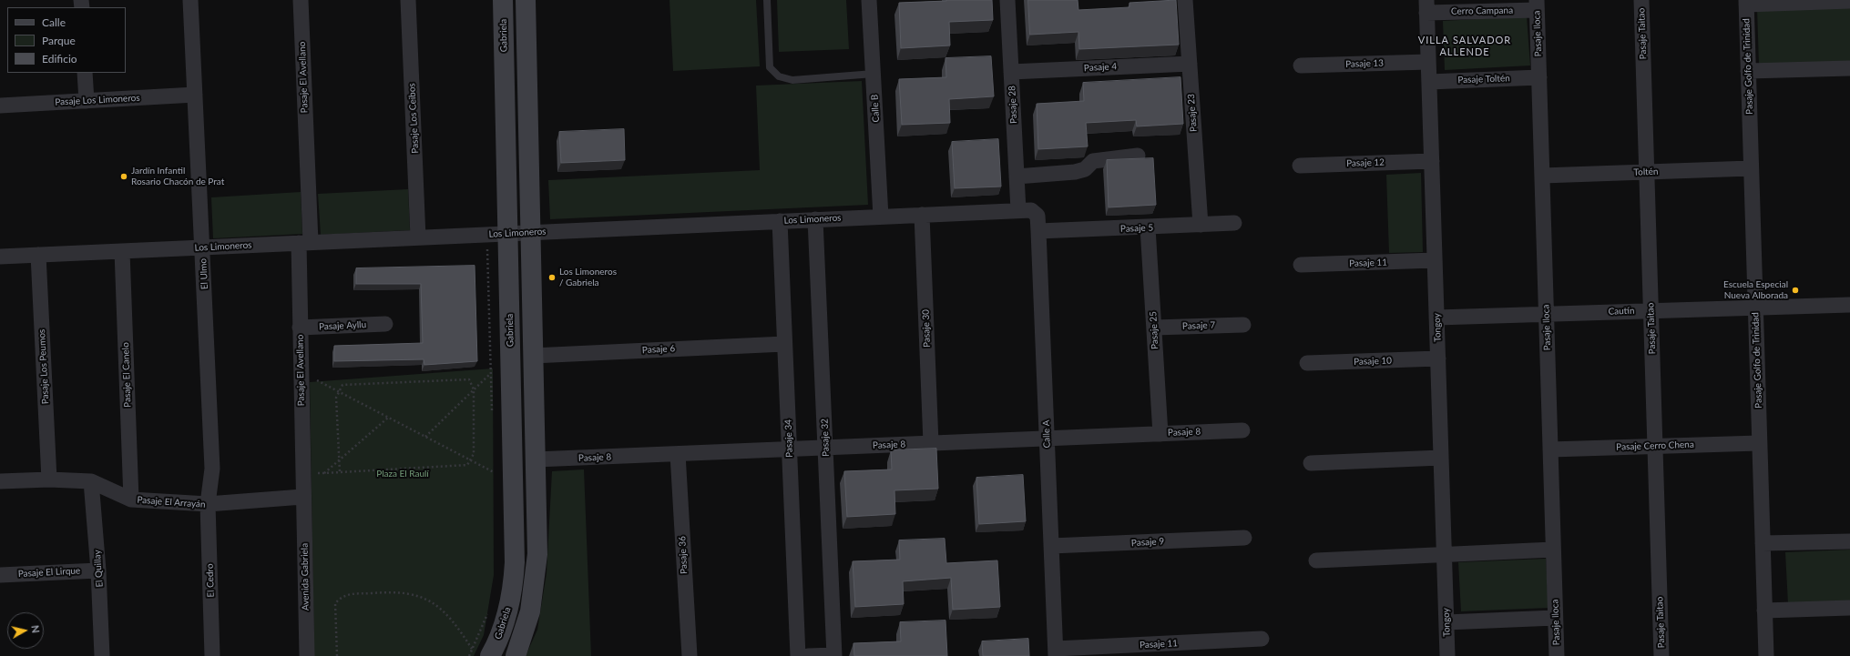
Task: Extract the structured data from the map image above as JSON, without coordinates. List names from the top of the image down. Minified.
{"streets":{"street":["Cerro Campana","Pasaje Iloca","Pasaje Taitao","Gabriela","Pasaje 13","Pasaje Golfo de Trinidad","Pasaje 4","Pasaje El Avellano","Pasaje Toltén","Pasaje Los Limoneros","Pasaje 28","Calle B","Pasaje 23","Pasaje Los Ceibos","Pasaje 12","Toltén","Los Limoneros","Pasaje 5","Pasaje 11","El Ulmo","Cautín","Pasaje Ayllu","Pasaje 7","Tongoy","Pasaje 30","Pasaje 25","Pasaje 6","Pasaje 10","Pasaje Los Peumos","Pasaje El Canelo","Pasaje 8","Calle A","Pasaje 32","Pasaje 34","Pasaje Cerro Chena","Pasaje El Arrayán","Pasaje 9","Pasaje 36","El Quillay","Pasaje El Lirque","Avenida Gabriela","El Cedro"]},"crossings":[["Cerro Campana","Pasaje Iloca"],["Cerro Campana","Tongoy"],["Pasaje Iloca","Pasaje Toltén"],["Pasaje Iloca","Toltén"],["Pasaje Iloca","Cautín"],["Pasaje Iloca","Pasaje Cerro Chena"],["Pasaje Taitao","Toltén"],["Pasaje Taitao","Cautín"],["Pasaje Taitao","Pasaje Cerro Chena"],["Gabriela","Los Limoneros"],["Pasaje 13","Tongoy"],["Pasaje Golfo de Trinidad","Toltén"],["Pasaje Golfo de Trinidad","Cautín"],["Pasaje Golfo de Trinidad","Pasaje Cerro Chena"],["Pasaje 4","Pasaje 28"],["Pasaje 4","Pasaje 23"],["Pasaje El Avellano","Los Limoneros"],["Pasaje El Avellano","Pasaje Ayllu"],["Pasaje El Avellano","Pasaje El Arrayán"],["Pasaje El Avellano","Avenida Gabriela"],["Pasaje Toltén","Tongoy"],["Pasaje Los Limoneros","El Ulmo"],["Pasaje 28","Los Limoneros"],["Calle B","Los Limoneros"],["Pasaje 23","Pasaje 5"],["Pasaje Los Ceibos","Los Limoneros"],["Pasaje 12","Tongoy"],["Los Limoneros","El Ulmo"],["Los Limoneros","Pasaje 30"],["Los Limoneros","Pasaje Los Peumos"],["Los Limoneros","Pasaje El Canelo"],["Los Limoneros","Calle A"],["Los Limoneros","Pasaje 32"],["Los Limoneros","Pasaje 34"],["Pasaje 5","Pasaje 25"],["Pasaje 5","Calle A"],["Pasaje 11","Tongoy"],["Pasaje 11","Calle A"],["El Ulmo","Pasaje El Arrayán"],["El Ulmo","El Cedro"],["Cautín","Tongoy"],["Pasaje 7","Pasaje 25"],["Tongoy","Pasaje 10"],["Pasaje 30","Pasaje 8"],["Pasaje 25","Pasaje 8"],["Pasaje 6","Pasaje 34"],["Pasaje Los Peumos","Pasaje El Arrayán"],["Pasaje El Canelo","Pasaje El Arrayán"],["Pasaje 8","Calle A"],["Pasaje 8","Pasaje 32"],["Pasaje 8","Pasaje 34"],["Pasaje 8","Pasaje 36"],["Calle A","Pasaje 9"],["Pasaje El Arrayán","El Quillay"],["Pasaje El Arrayán","Avenida Gabriela"],["Pasaje El Arrayán","El Cedro"],["El Quillay","Pasaje El Lirque"]],"districts":["VILLA SALVADOR ALLENDE"],"parks":["Plaza El Raulí"],"places":["Jardín Infantil Rosario Chacón de Prat","Los Limoneros / Gabriela","Escuela Especial Nueva Alborada"],"legend":["Calle","Parque","Edificio"],"north":"right"}
